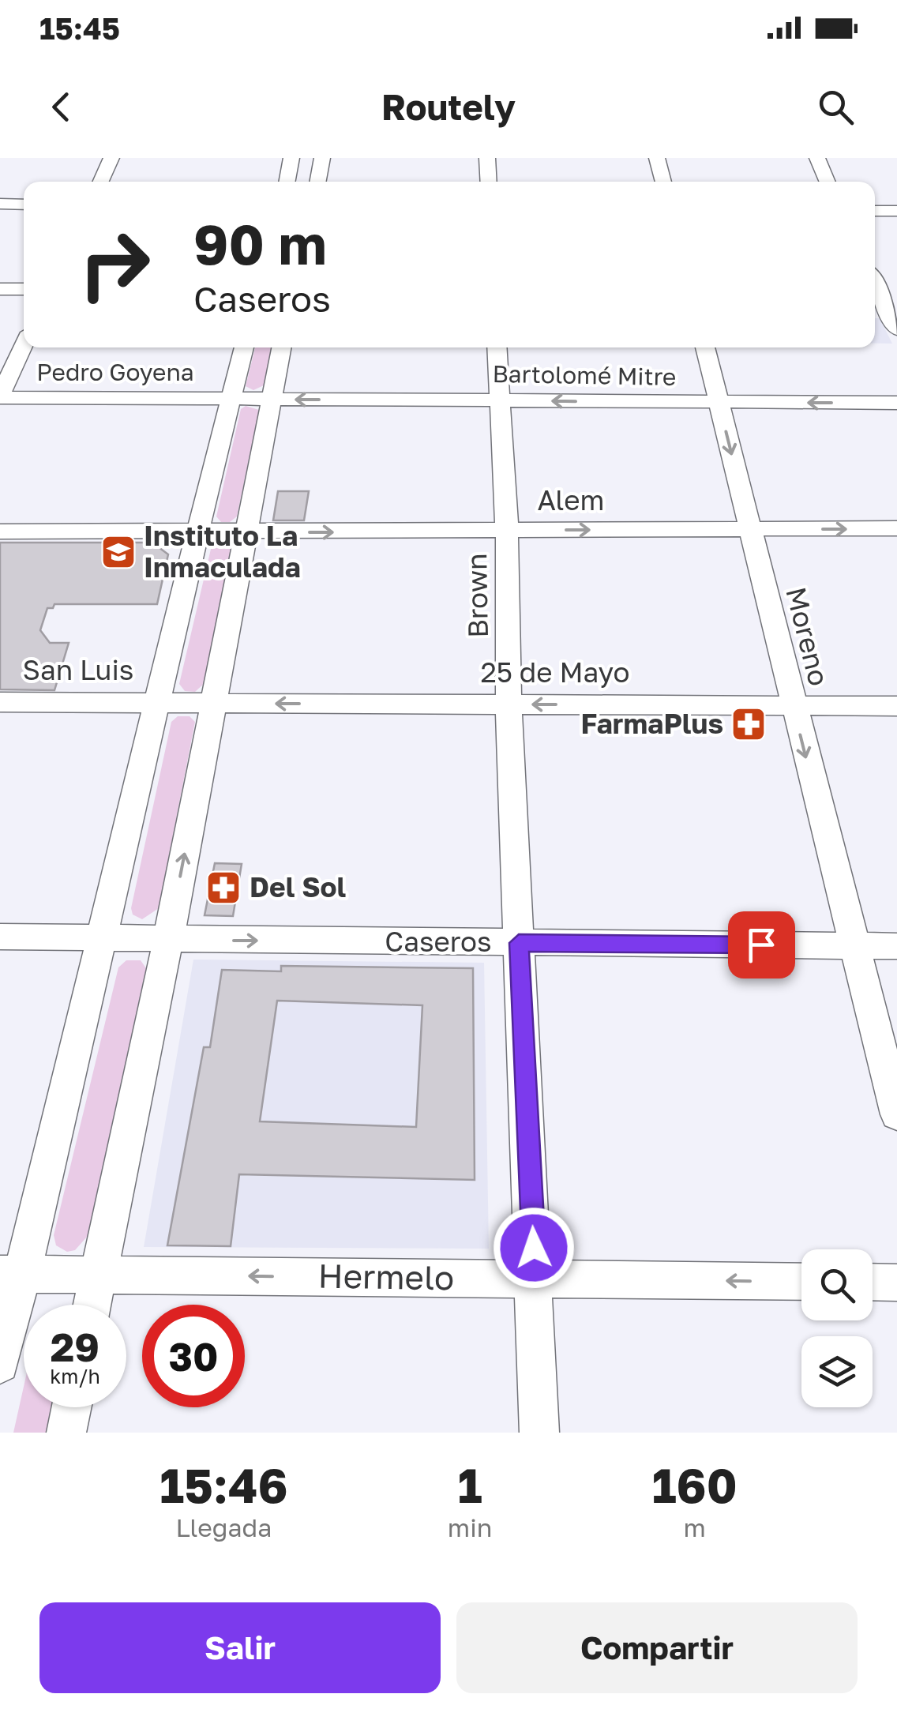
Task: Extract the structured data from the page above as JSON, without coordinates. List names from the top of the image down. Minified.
{"streets":{"street":["Pedro Goyena","Bartolomé Mitre","Alem","Brown","Moreno","San Luis","25 de Mayo","Caseros","Hermelo"]},"crossings":[["Pedro Goyena","Bartolomé Mitre"],["Bartolomé Mitre","Brown"],["Bartolomé Mitre","Moreno"],["Alem","Brown"],["Alem","Moreno"],["Brown","25 de Mayo"],["Brown","Caseros"],["Brown","Hermelo"],["Moreno","25 de Mayo"],["Moreno","Caseros"],["San Luis","25 de Mayo"]],"one_way":["Bartolomé Mitre","Alem","Moreno","25 de Mayo","Caseros","Hermelo"],"places":{"school or university":["Instituto La Inmaculada"],"pharmacy":["FarmaPlus","Del Sol"]},"page":{"status":"15:45","header":"Routely","turn":["90 m","Caseros"],"speed":"29 km/h","limit":"30","eta":["15:46","Llegada","1","min","160","m"],"buttons":["Salir","Compartir"]}}
